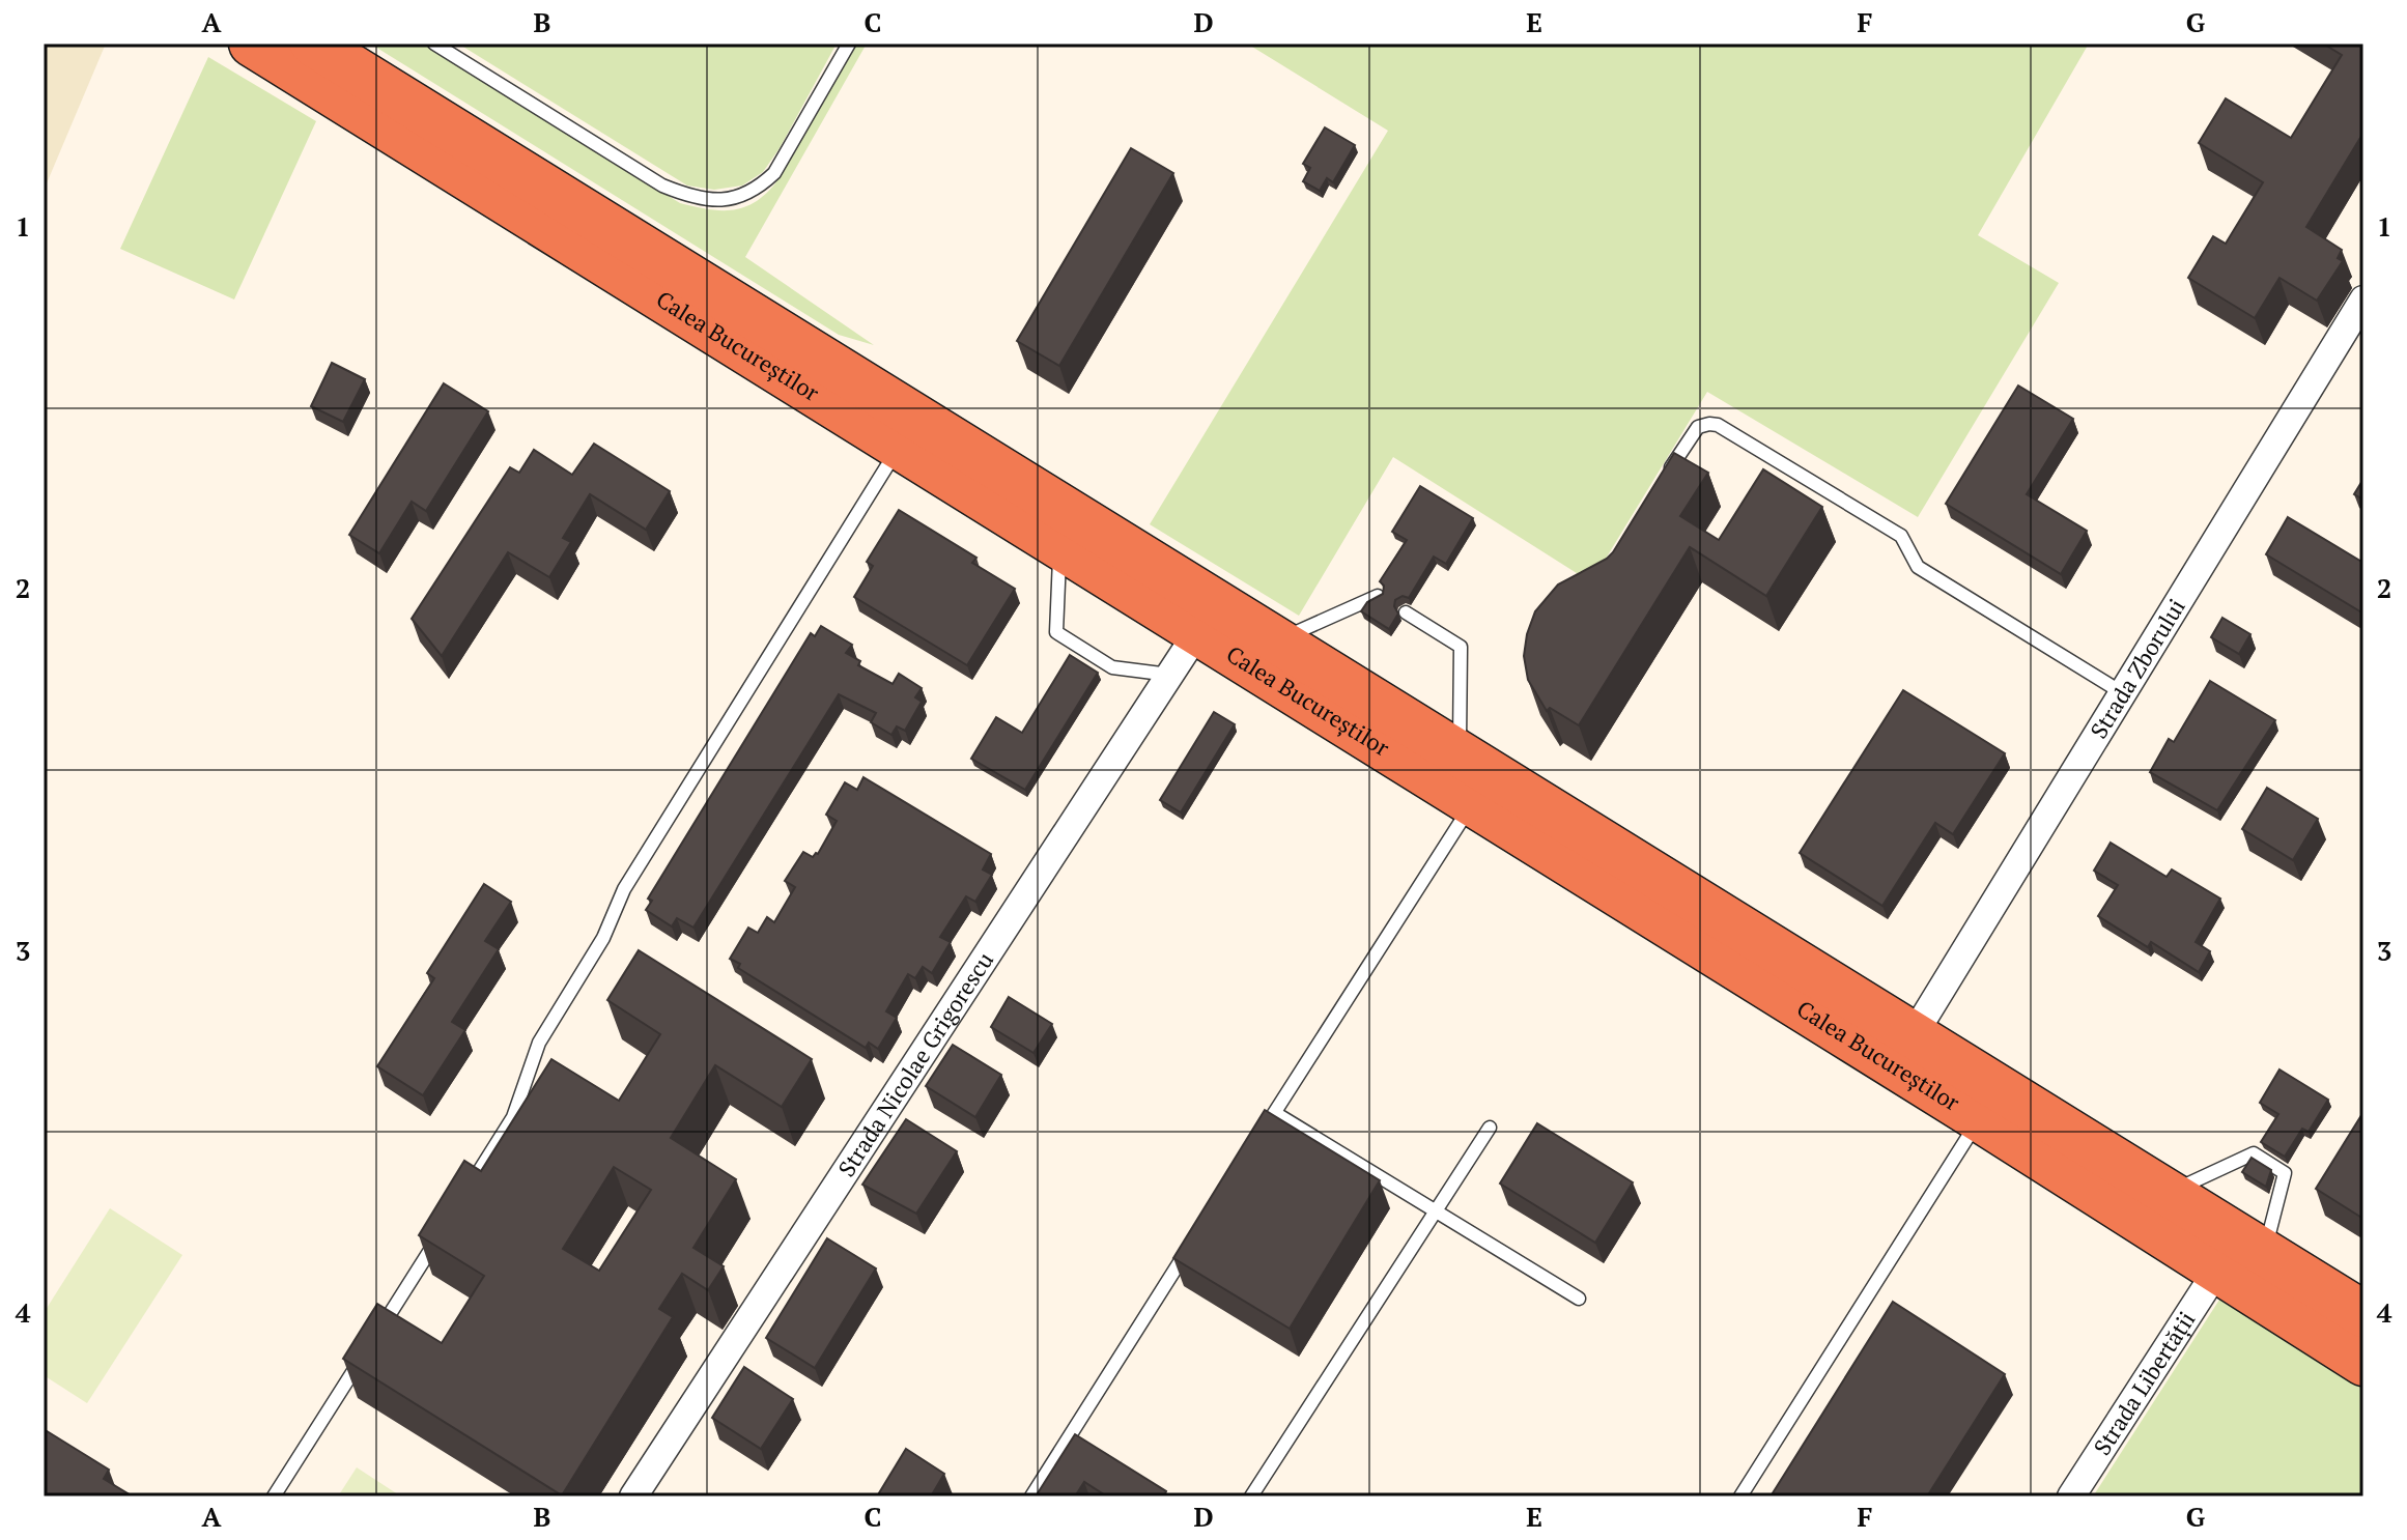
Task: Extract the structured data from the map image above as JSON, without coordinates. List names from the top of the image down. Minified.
{"streets":{"highway":["Calea Bucureștilor"],"street":["Strada Zborului","Strada Nicolae Grigorescu","Strada Libertății"]},"crossings":[["Calea Bucureștilor","Strada Zborului"],["Calea Bucureștilor","Strada Nicolae Grigorescu"],["Calea Bucureștilor","Strada Libertății"]],"grid":{"columns":["A","B","C","D","E","F","G"],"rows":["1","2","3","4"]}}
